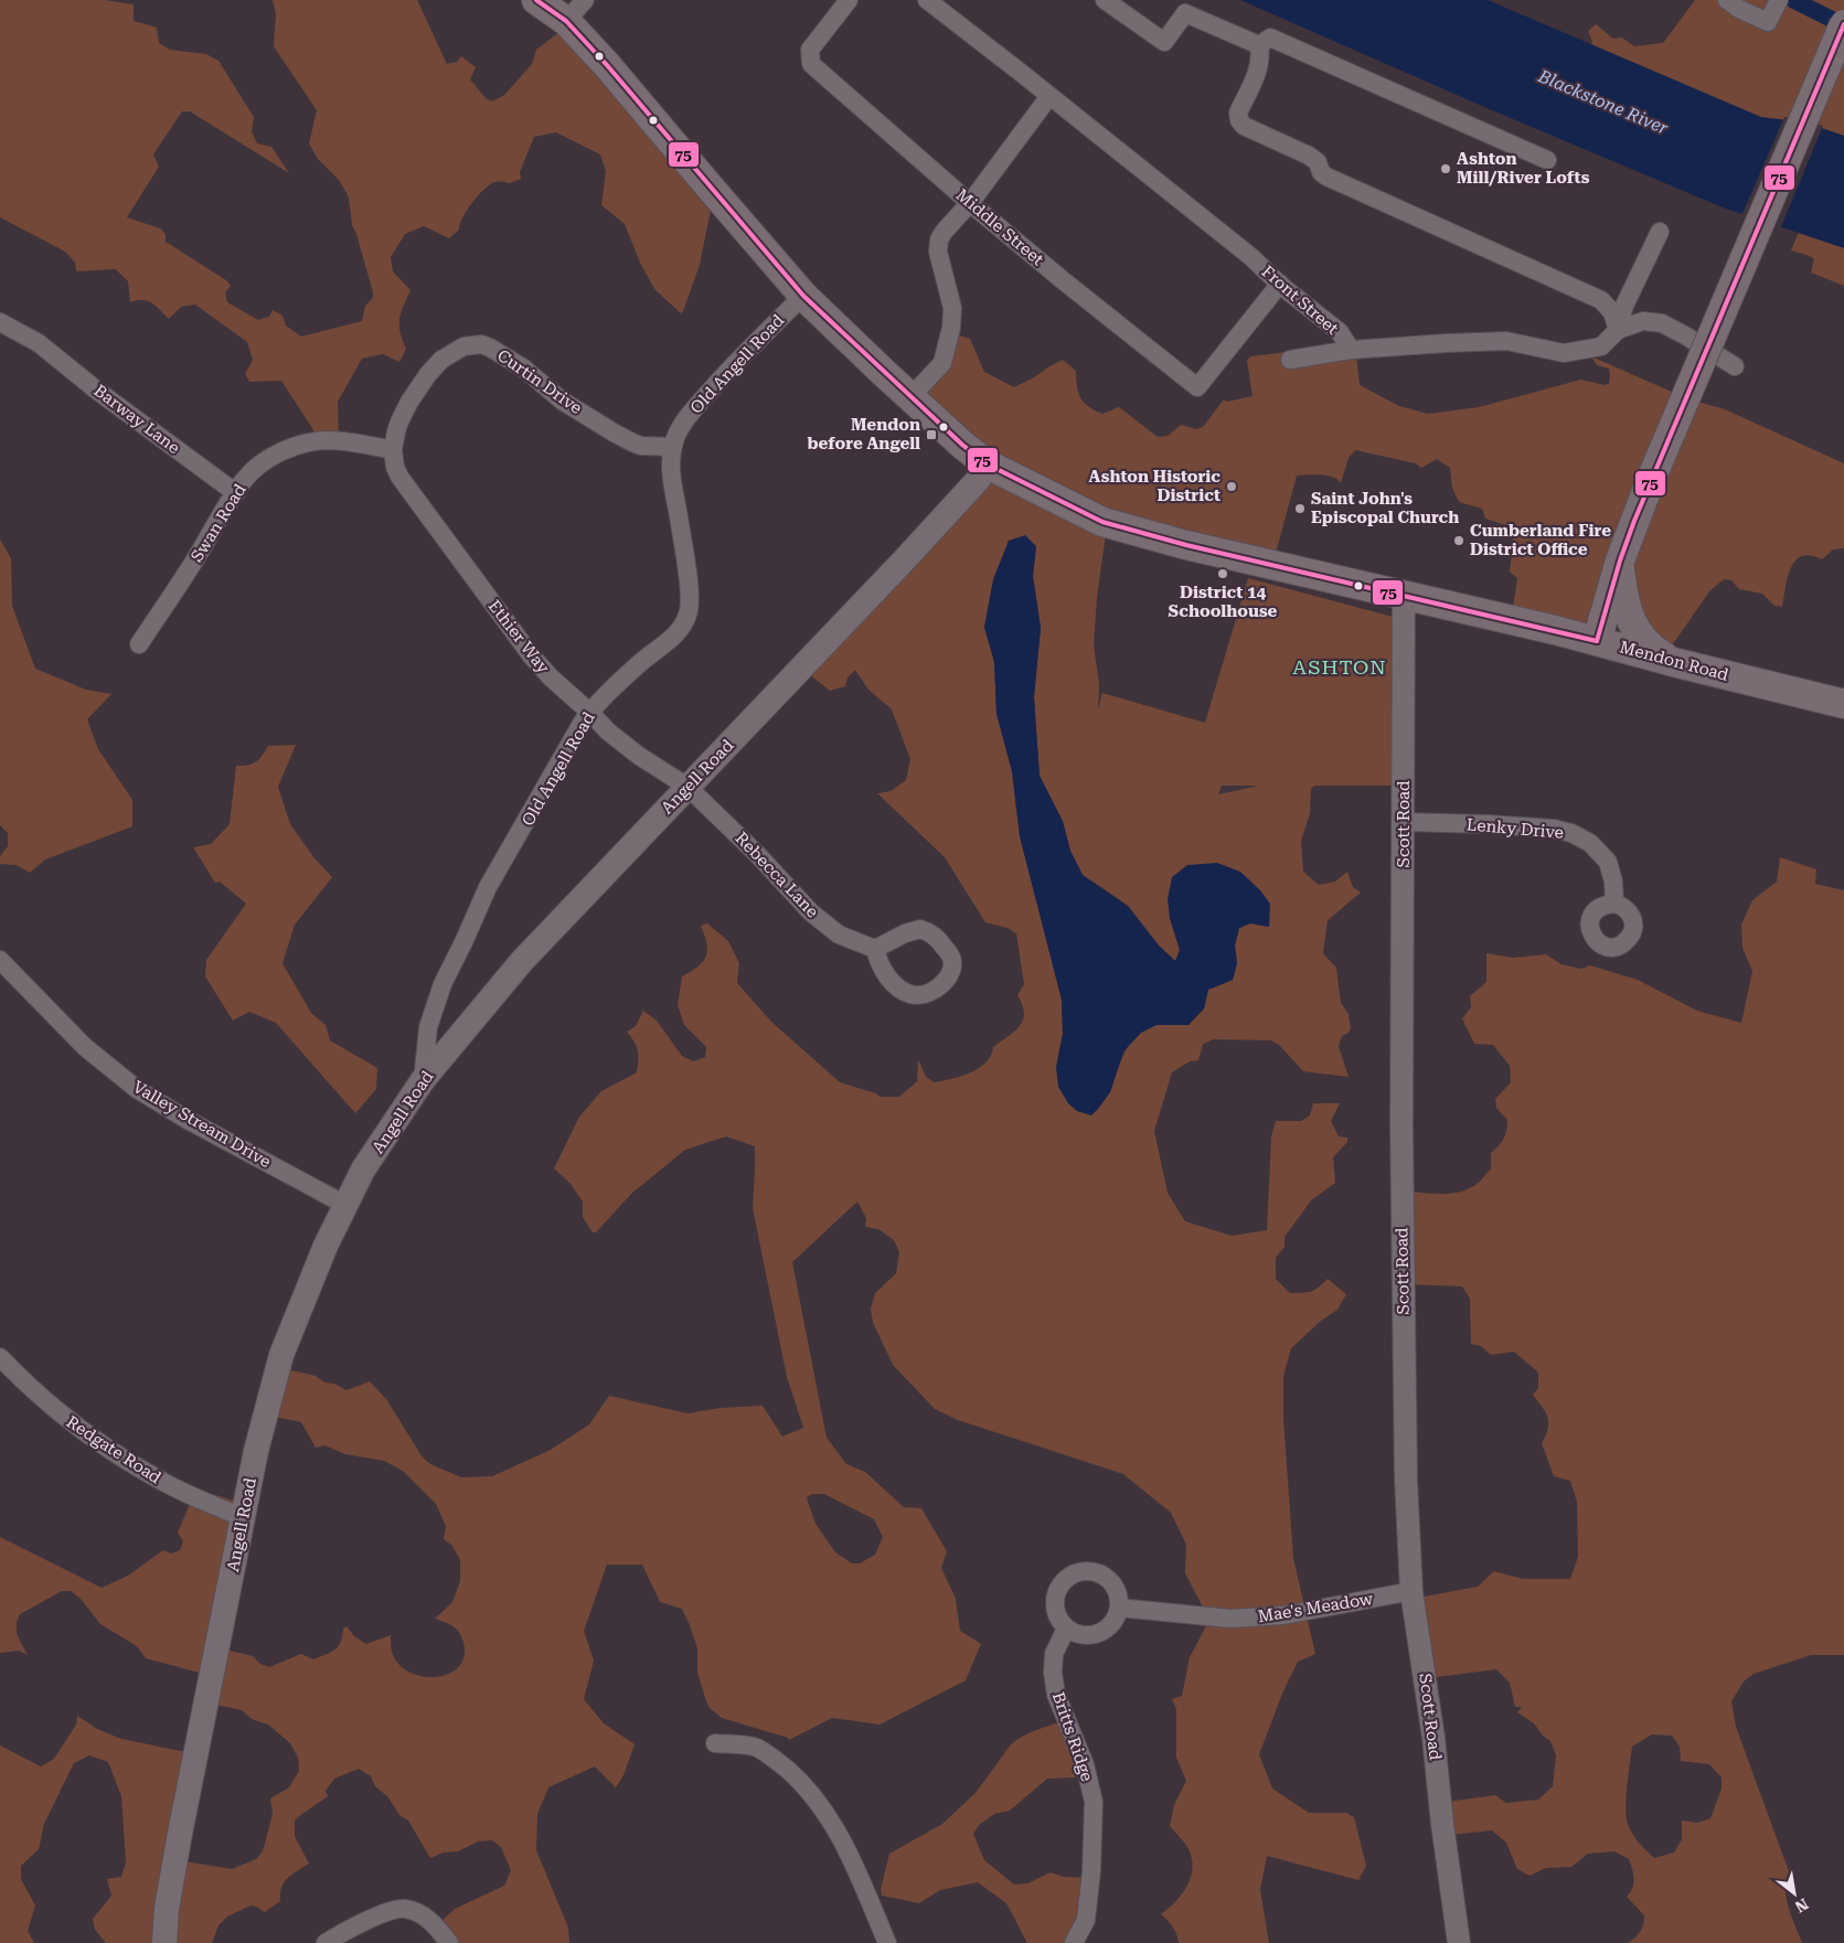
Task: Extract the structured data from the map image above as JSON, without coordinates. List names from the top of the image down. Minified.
{"streets":{"main road":["Mendon Road","Angell Road"],"street":["Middle Street","Front Street","Old Angell Road","Curtin Drive","Barway Lane","Swan Road","Ethier Way","Scott Road","Lenky Drive","Rebecca Lane","Valley Stream Drive","Redgate Road","Mae's Meadow","Britts Ridge"]},"crossings":[["Middle Street","Front Street"],["Old Angell Road","Curtin Drive"],["Old Angell Road","Ethier Way"],["Old Angell Road","Mendon Road"],["Old Angell Road","Angell Road"],["Curtin Drive","Swan Road"],["Curtin Drive","Ethier Way"],["Barway Lane","Swan Road"],["Swan Road","Ethier Way"],["Ethier Way","Angell Road"],["Ethier Way","Rebecca Lane"],["Mendon Road","Angell Road"],["Mendon Road","Scott Road"],["Angell Road","Rebecca Lane"],["Angell Road","Valley Stream Drive"],["Angell Road","Redgate Road"],["Scott Road","Lenky Drive"],["Scott Road","Mae's Meadow"],["Mae's Meadow","Britts Ridge"]],"districts":["ASHTON"],"water":["Blackstone River"],"places":{"other":["Ashton Mill/River Lofts","Ashton Historic District","Saint John's Episcopal Church","Cumberland Fire District Office","District 14 Schoolhouse"],"transit":["Mendon before Angell"]},"lines":["transit line 75"],"north":"bottom right"}
